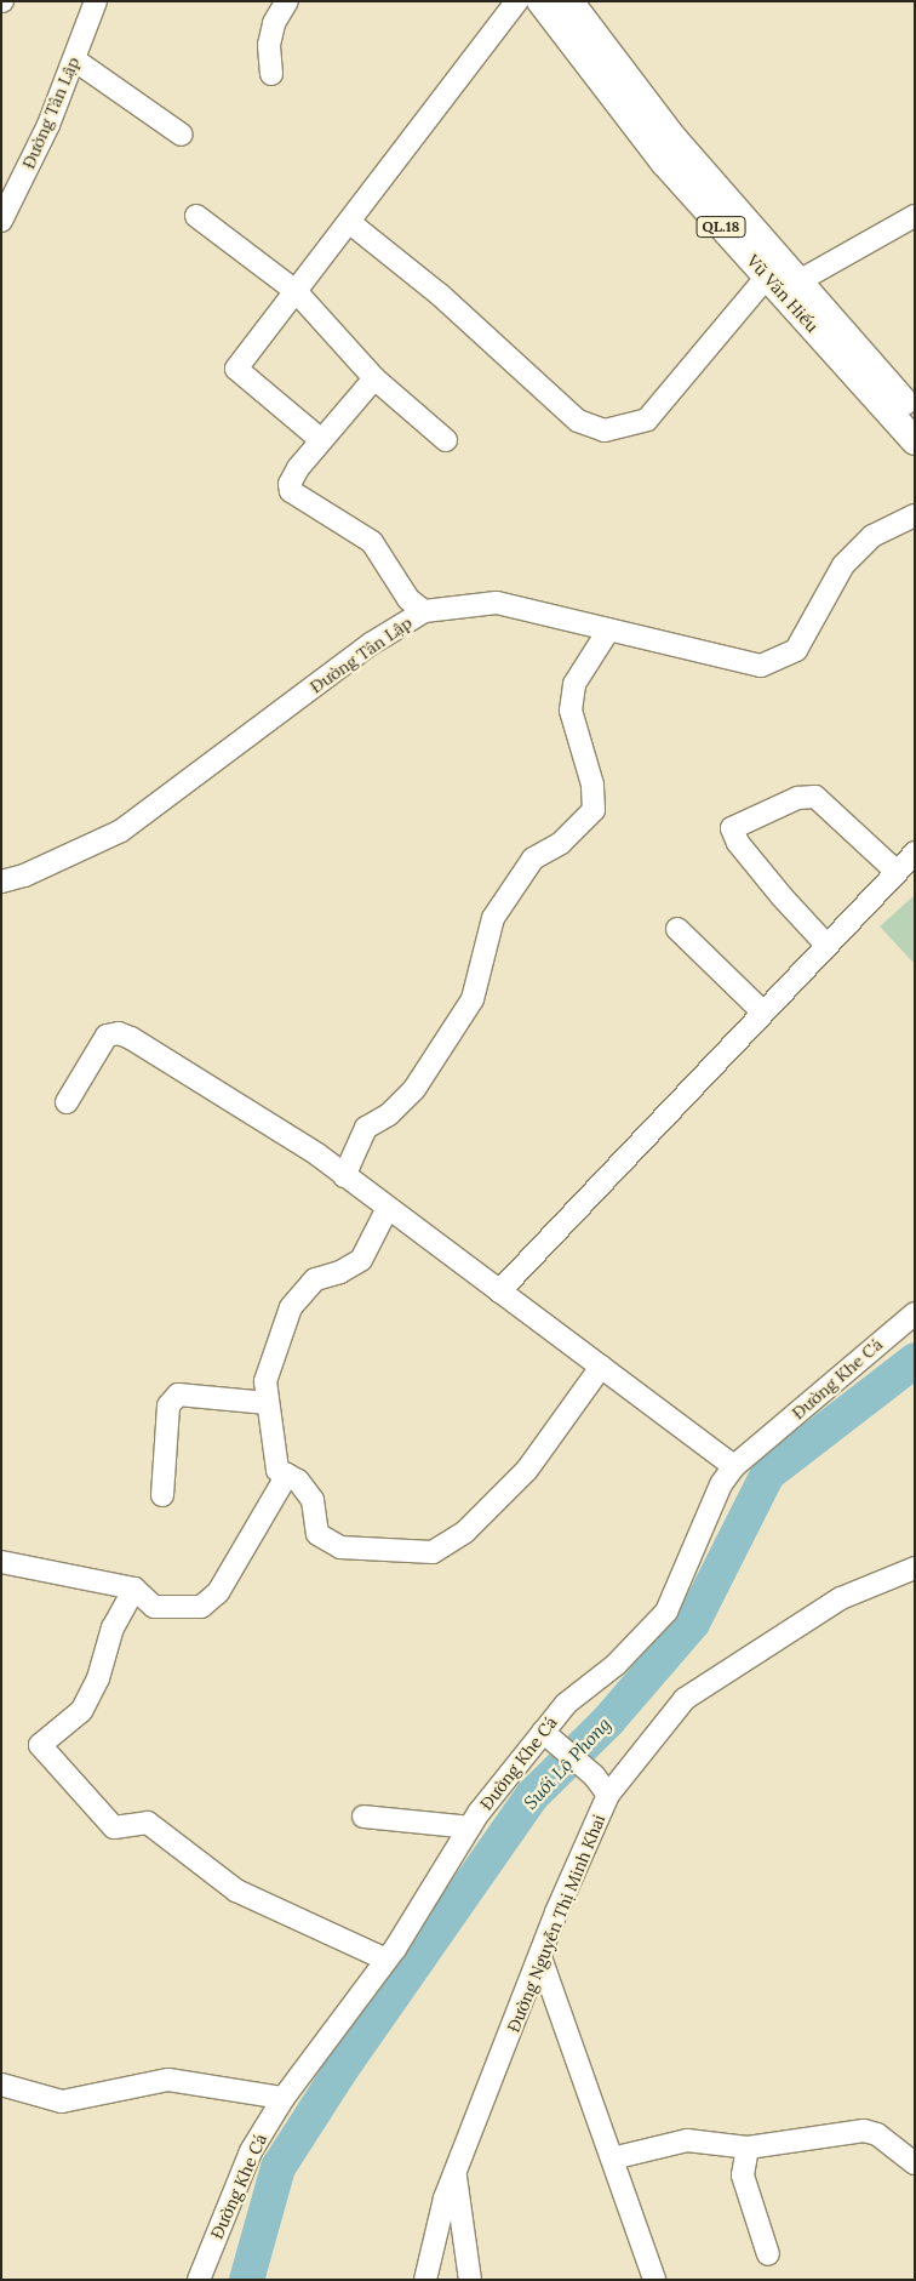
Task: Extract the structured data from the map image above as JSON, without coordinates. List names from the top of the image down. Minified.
{"streets":{"main road":["QL.18","Vũ Văn Hiếu"],"street":["Đường Tân Lập","Đường Khe Cá","Đường Nguyễn Thị Minh Khai"]},"water":["Suối Lộ Phong"]}
